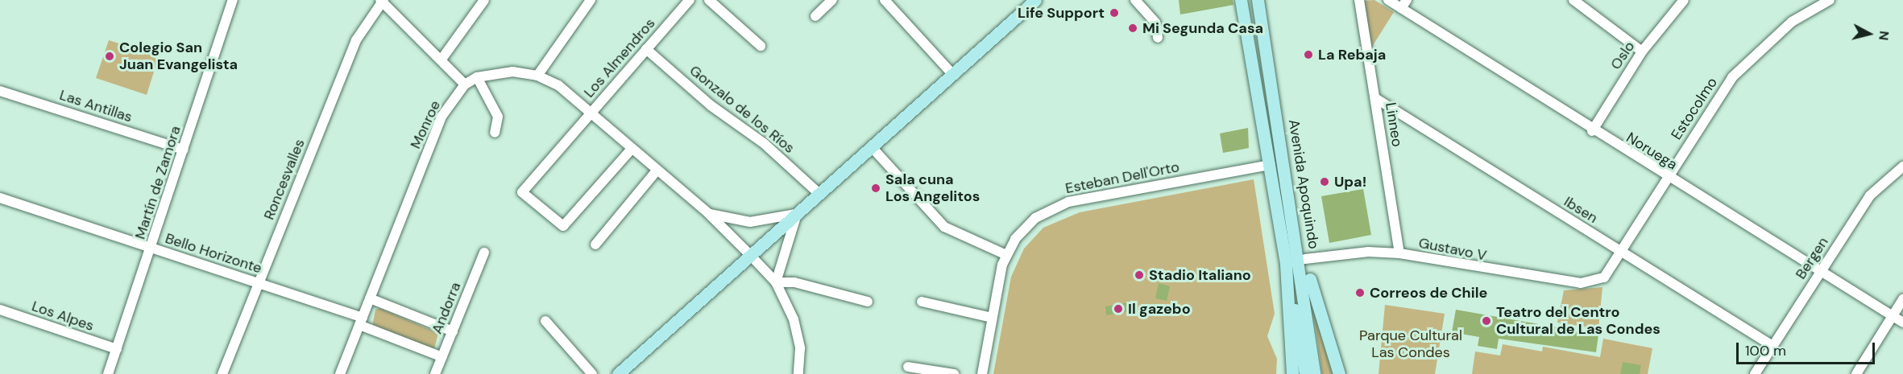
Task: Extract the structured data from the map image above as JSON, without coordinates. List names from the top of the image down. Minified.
{"streets":{"main road":["Avenida Apoquindo"],"street":["Oslo","Los Almendros","Las Antillas","Estocolmo","Gonzalo de los Ríos","Monroe","Linneo","Noruega","Esteban Dell'Orto","Roncesvalles","Martín de Zamora","Ibsen","Gustavo V","Bello Horizonte","Bergen","Andorra","Los Alpes"]},"crossings":[["Oslo","Noruega"],["Los Almendros","Gonzalo de los Ríos"],["Los Almendros","Monroe"],["Las Antillas","Martín de Zamora"],["Estocolmo","Noruega"],["Estocolmo","Ibsen"],["Estocolmo","Gustavo V"],["Monroe","Bello Horizonte"],["Linneo","Ibsen"],["Linneo","Gustavo V"],["Noruega","Bergen"],["Esteban Dell'Orto","Avenida Apoquindo"],["Roncesvalles","Bello Horizonte"],["Martín de Zamora","Bello Horizonte"],["Martín de Zamora","Los Alpes"],["Ibsen","Bergen"],["Bello Horizonte","Andorra"]],"parks":["Parque Cultural Las Condes"],"places":["Life Support","Mi Segunda Casa","La Rebaja","Colegio San Juan Evangelista","Upa!","Sala cuna Los Angelitos","Stadio Italiano","Correos de Chile","Il gazebo","Teatro del Centro Cultural de Las Condes"],"scale_bar":"100 m","north":"right"}
